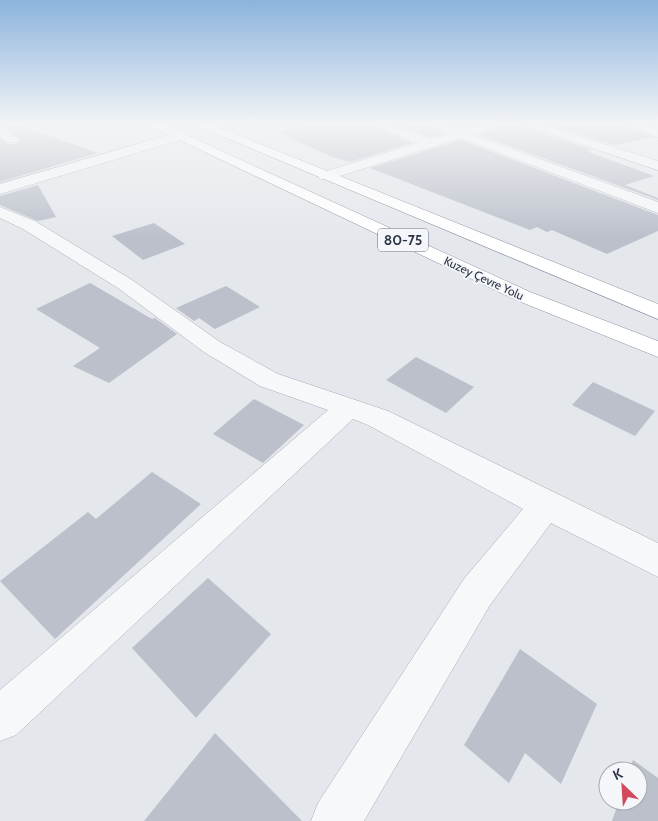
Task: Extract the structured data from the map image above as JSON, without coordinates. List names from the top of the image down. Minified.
{"streets":{"highway":["80-75","Kuzey Çevre Yolu"]},"north":"top left"}
